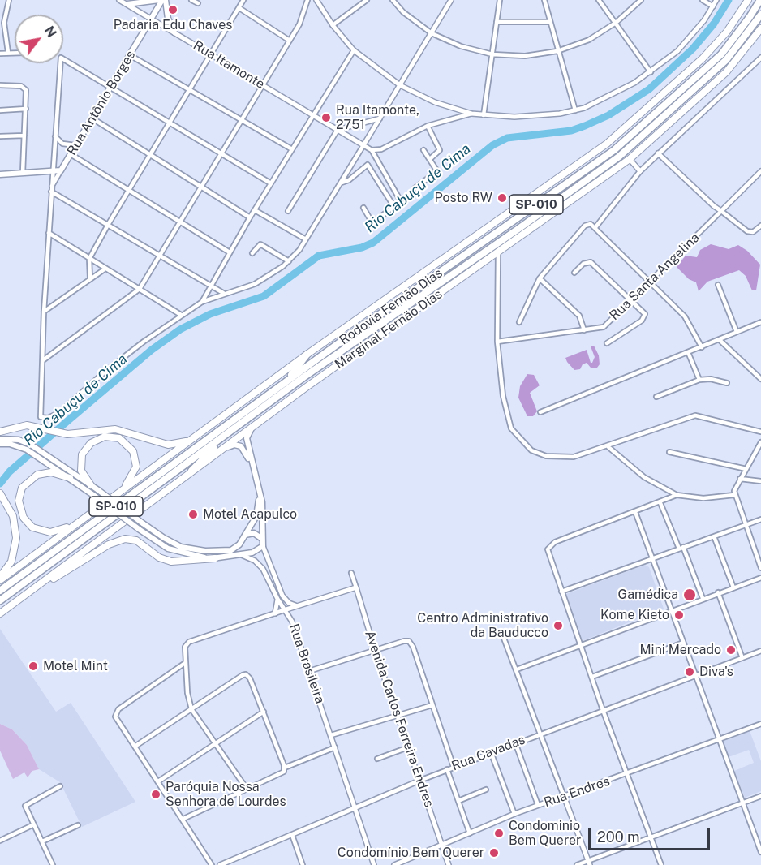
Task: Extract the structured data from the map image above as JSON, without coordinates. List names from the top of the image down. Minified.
{"streets":{"highway":["SP-010","Rodovia Fernão Dias","Marginal Fernão Dias"],"main road":["Rua Antônio Borges","Rua Brasileira"],"street":["Rua Itamonte","Rua Santa Angelina","Avenida Carlos Ferreira Endres","Rua Cavadas","Rua Endres"]},"crossings":[["Rua Itamonte","Rua Antônio Borges"],["Marginal Fernão Dias","Rua Brasileira"],["Rua Brasileira","Rua Cavadas"],["Avenida Carlos Ferreira Endres","Rua Cavadas"],["Avenida Carlos Ferreira Endres","Rua Endres"]],"water":["Rio Cabuçu de Cima"],"places":["Padaria Edu Chaves","Rua Itamonte, 2751","Posto RW","Motel Acapulco","Gamédica","Kome Kieto","Centro Administrativo da Bauducco","Mini Mercado","Motel Mint","Diva's","Paróquia Nossa Senhora de Lourdes","Condominio Bem Querer","Condomínio Bem Querer"],"scale_bar":"200 m","north":"top right"}
